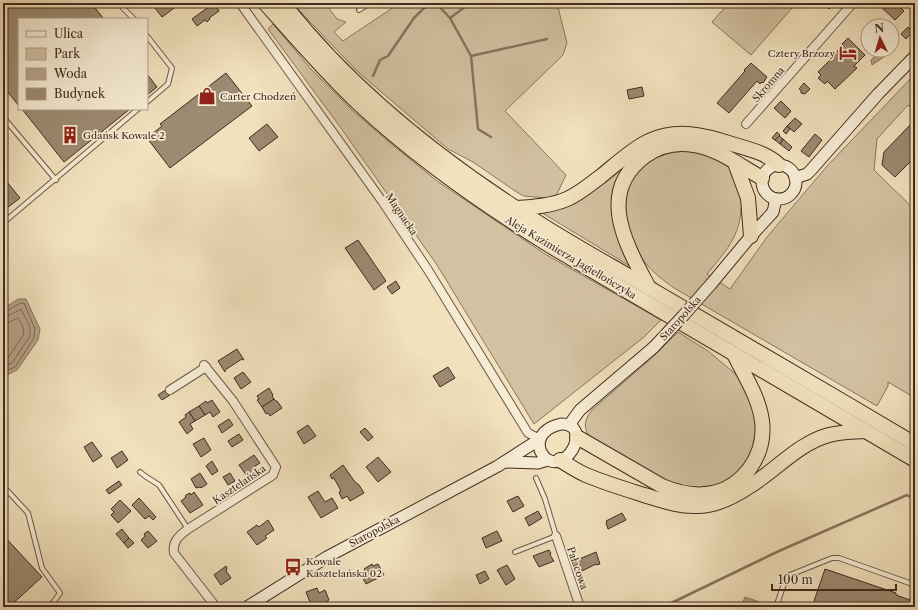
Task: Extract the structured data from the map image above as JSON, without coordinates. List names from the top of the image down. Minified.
{"streets":{"highway":["Aleja Kazimierza Jagiellończyka"],"main road":["Staropolska"],"street":["Skromna","Magnacka","Kasztelańska","Pałacowa"]},"crossings":[["Magnacka","Staropolska"]],"places":{"hotel":["Cztery Brzozy"],"shop":["Carter Chodzeń"],"building":["Gdańsk Kowale 2"],"bus stop":["Kowale Kasztelańska 02"]},"legend":["Ulica","Park","Woda","Budynek"],"scale_bar":"100 m","north":"top"}
